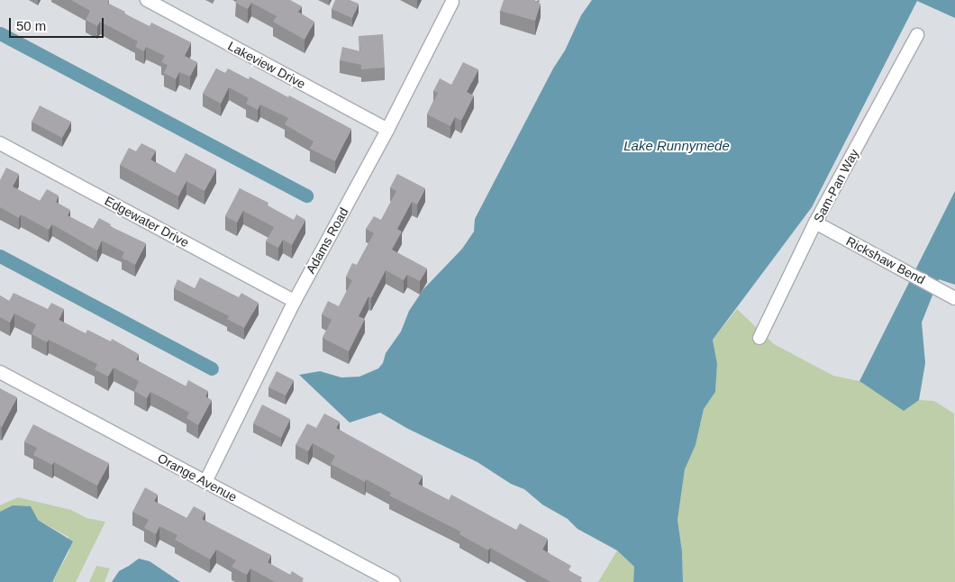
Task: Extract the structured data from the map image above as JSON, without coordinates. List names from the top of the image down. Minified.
{"streets":{"street":["Lakeview Drive","Sam-Pan Way","Edgewater Drive","Adams Road","Rickshaw Bend","Orange Avenue"]},"crossings":[["Lakeview Drive","Adams Road"],["Sam-Pan Way","Rickshaw Bend"],["Edgewater Drive","Adams Road"],["Adams Road","Orange Avenue"]],"water":["Lake Runnymede"],"scale_bar":"50 m"}
